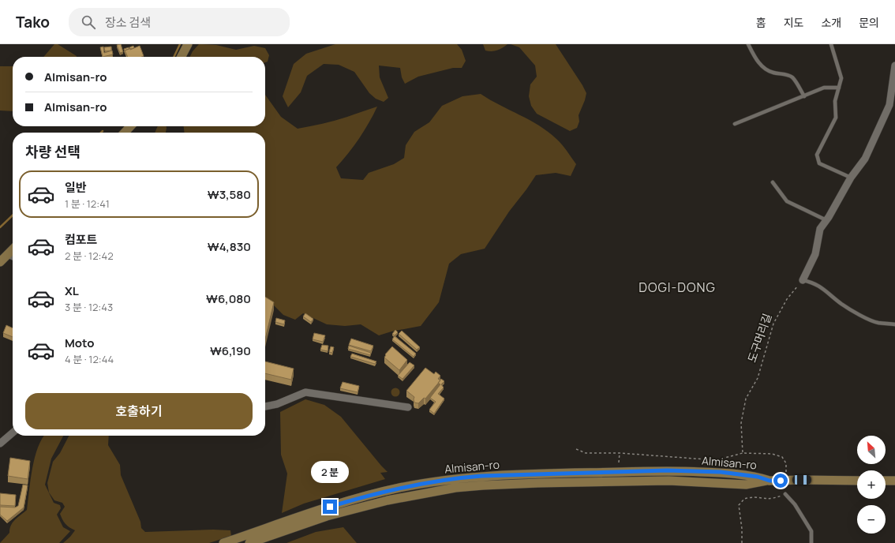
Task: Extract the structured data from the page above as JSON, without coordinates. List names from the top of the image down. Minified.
{"streets":{"main road":["Almisan-ro"],"path":["도구머리길"]},"districts":["DOGI-DONG"],"north":"top left","page":{"header":"Tako","search":"장소 검색","nav":["홈","지도","소개","문의"],"banner":["Almisan-ro","Almisan-ro"],"heading":"차량 선택","list":[{"name":"일반","note":"1 분 · 12:41","value":"₩3,580"},{"name":"컴포트","note":"2 분 · 12:42","value":"₩4,830"},{"name":"XL","note":"3 분 · 12:43","value":"₩6,080"},{"name":"Moto","note":"4 분 · 12:44","value":"₩6,190"}],"buttons":"호출하기","map_buttons":["+","−"],"bubble":"2 분"}}
